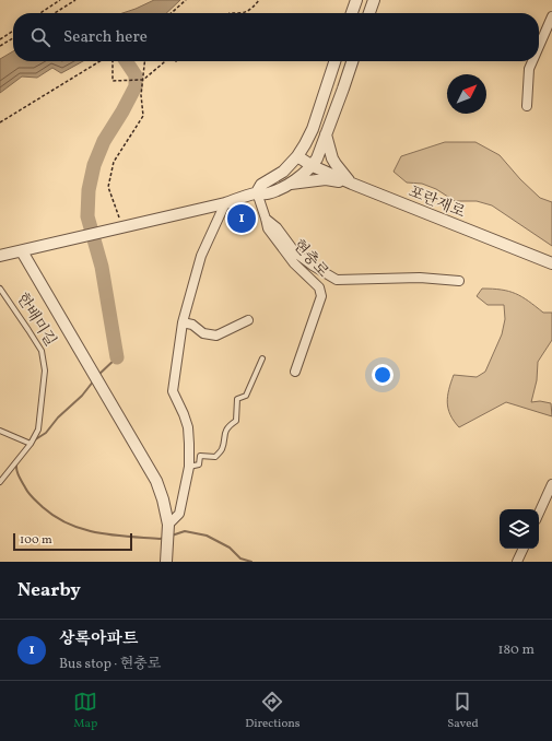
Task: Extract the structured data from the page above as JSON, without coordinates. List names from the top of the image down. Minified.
{"streets":{"street":["포란재로","현충로","한배미길"]},"scale_bar":"100 m","north":"top right","page":{"search":"Search here","pins":"1","scale":"100 m","heading":"Nearby","list":[{"mark":"1","name":"상록아파트","note":"Bus stop · 현충로","value":"180 m"}],"nav":["Map","Directions","Saved"]}}
